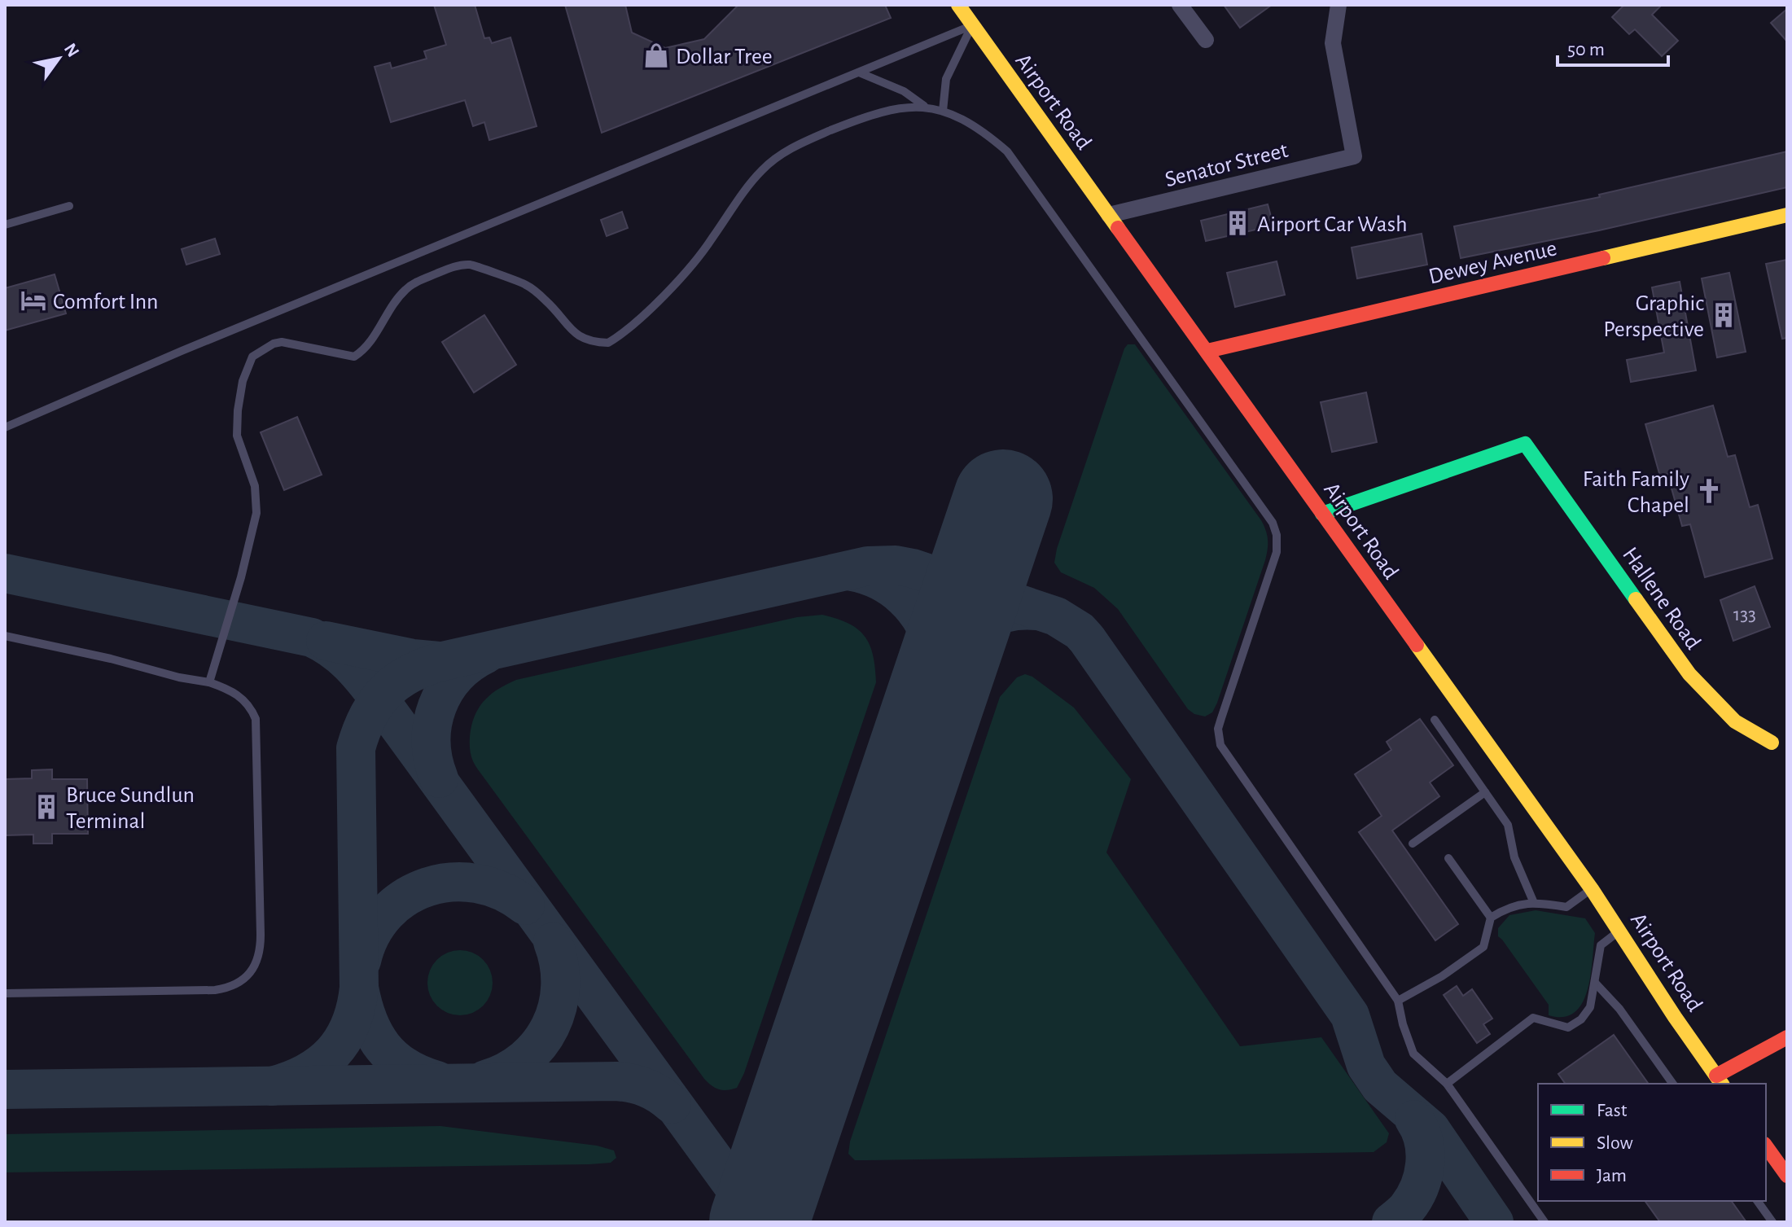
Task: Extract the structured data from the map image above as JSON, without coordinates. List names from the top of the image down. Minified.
{"streets":{"main road":["Airport Road","Dewey Avenue","Hallene Road"],"street":["Senator Street"]},"crossings":[["Airport Road","Senator Street"],["Airport Road","Dewey Avenue"],["Airport Road","Hallene Road"]],"places":{"shop":["Dollar Tree"],"building":["Airport Car Wash","Graphic Perspective","Bruce Sundlun Terminal"],"hotel":["Comfort Inn"],"church":["Faith Family Chapel"]},"house_numbers":["133"],"legend":["Fast","Slow","Jam"],"scale_bar":"50 m","north":"top right"}
